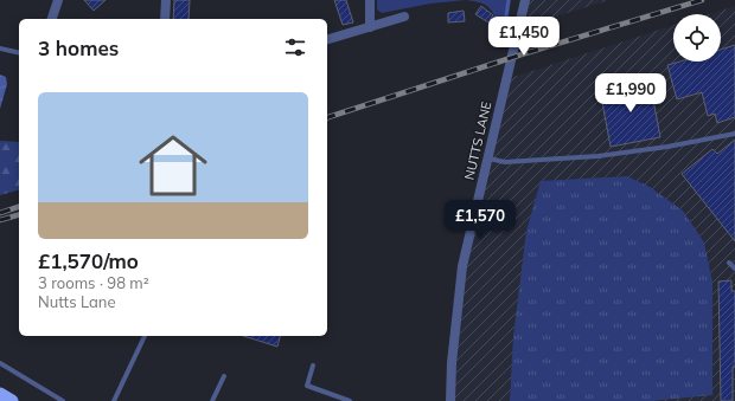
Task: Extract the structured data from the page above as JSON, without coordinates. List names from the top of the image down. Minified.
{"streets":{"street":["NUTTS LANE"]},"page":{"price":["£1,450","£1,990","£1,570"],"heading":"3 homes","list":[{"name":"£1,570/mo","note":"3 rooms · 98 m² · Nutts Lane"}]}}
